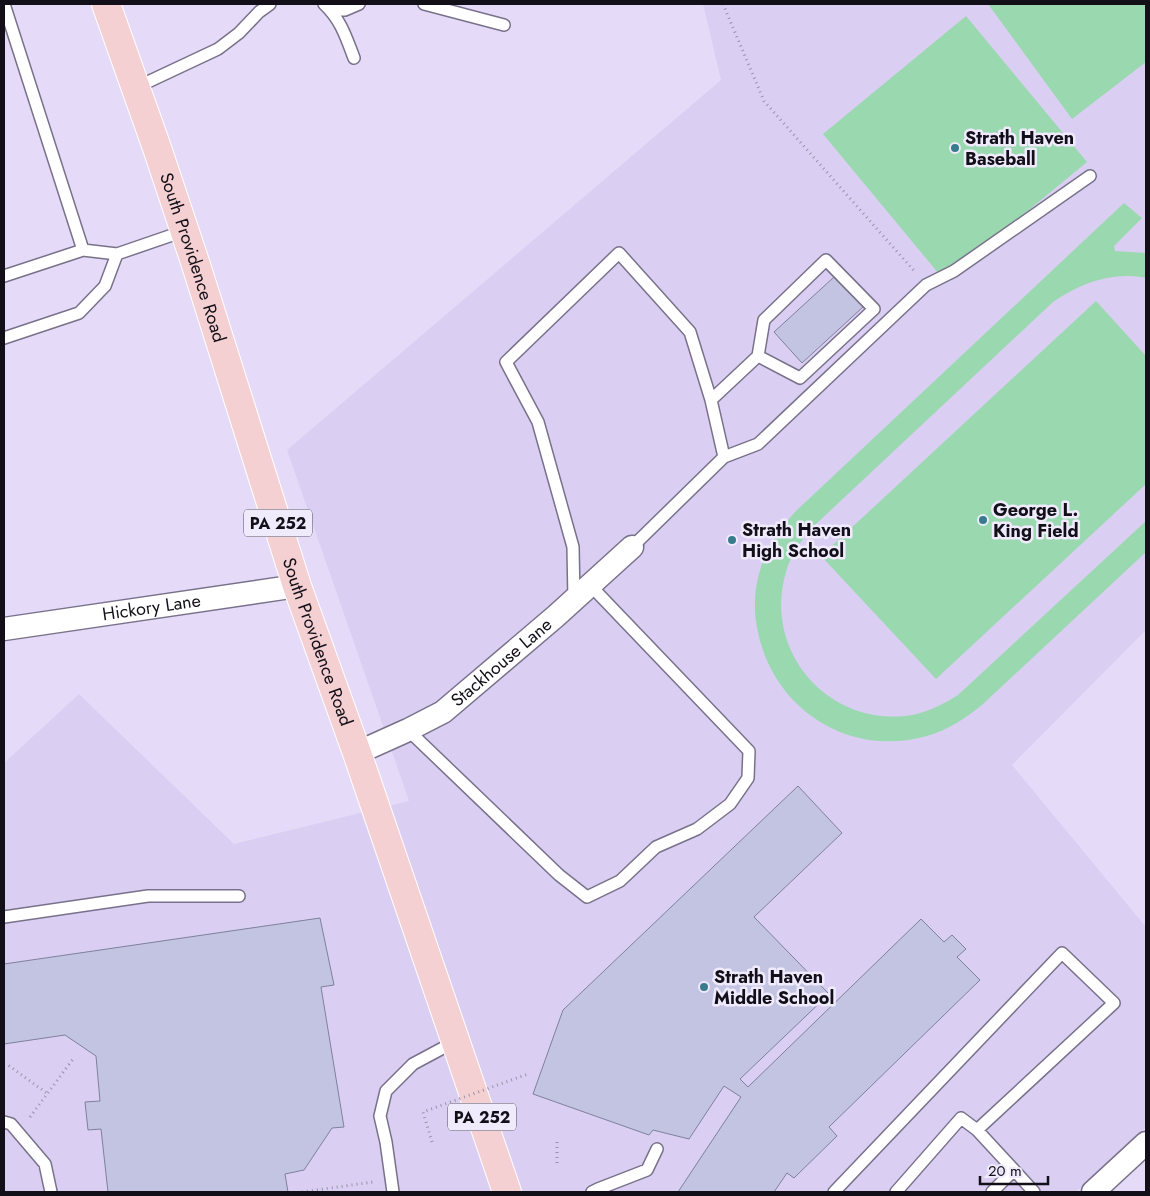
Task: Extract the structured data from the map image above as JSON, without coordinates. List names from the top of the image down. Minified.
{"streets":{"main road":["South Providence Road","PA 252"],"street":["Hickory Lane","Stackhouse Lane"]},"crossings":[["South Providence Road","Hickory Lane"],["South Providence Road","Stackhouse Lane"]],"places":["Strath Haven Baseball","George L. King Field","Strath Haven High School","Strath Haven Middle School"],"scale_bar":"20 m"}
